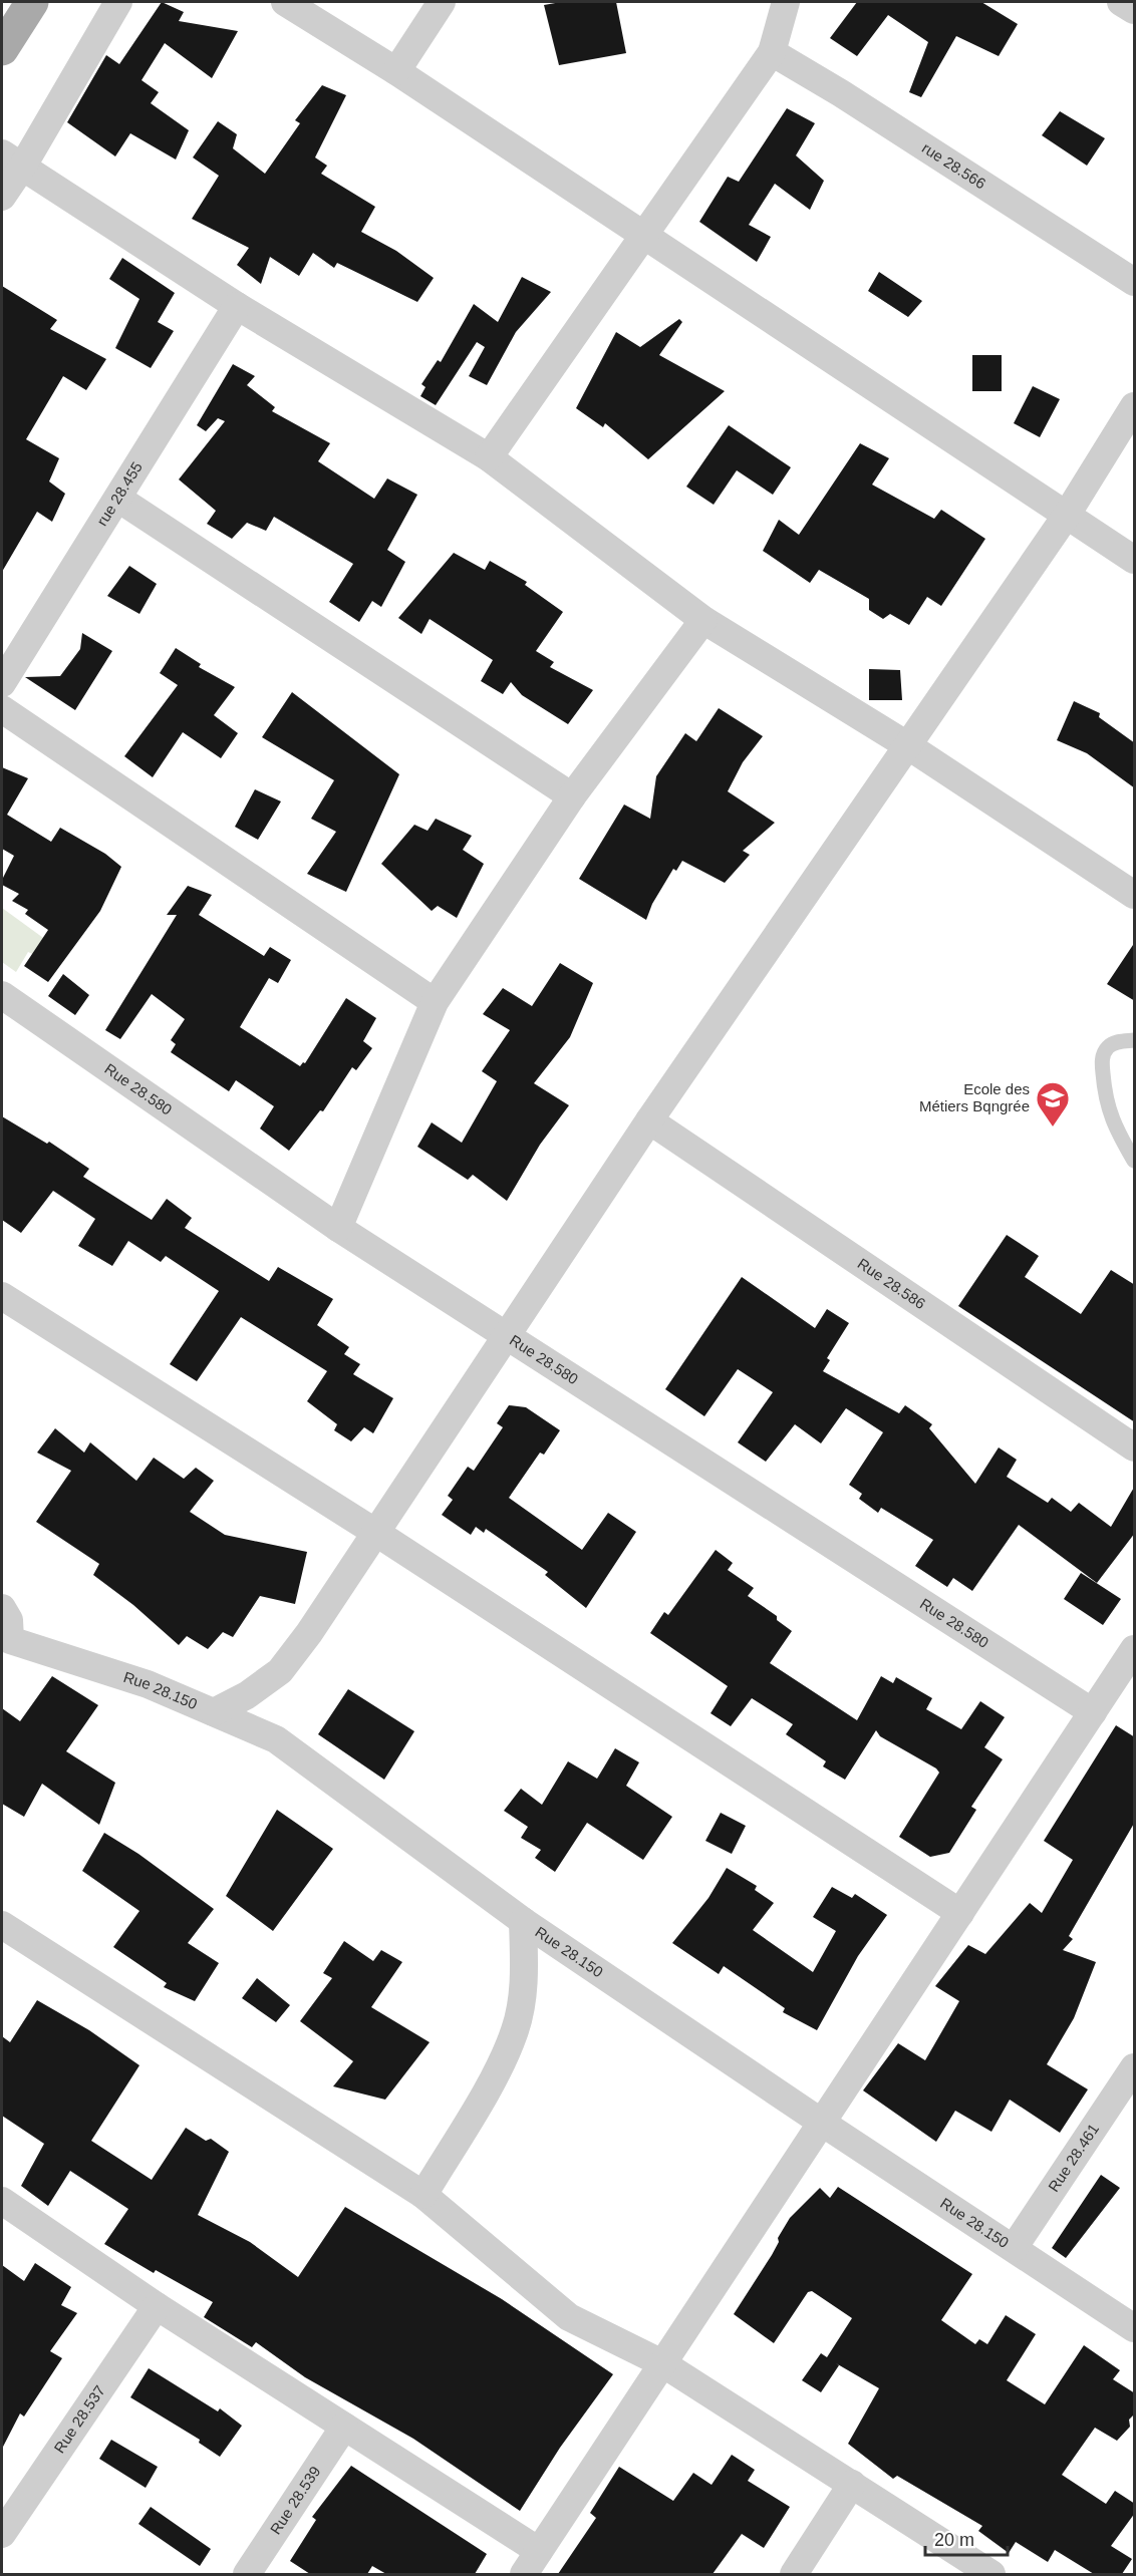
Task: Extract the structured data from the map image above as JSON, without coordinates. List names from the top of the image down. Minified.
{"streets":{"street":["rue 28.566","rue 28.455","Rue 28.580","Rue 28.586","Rue 28.150","Rue 28.461","Rue 28.537","Rue 28.539"]},"crossings":[["Rue 28.150","Rue 28.461"]],"places":{"school or university":["Ecole des Métiers Bqngrée"]},"scale_bar":"20 m"}
